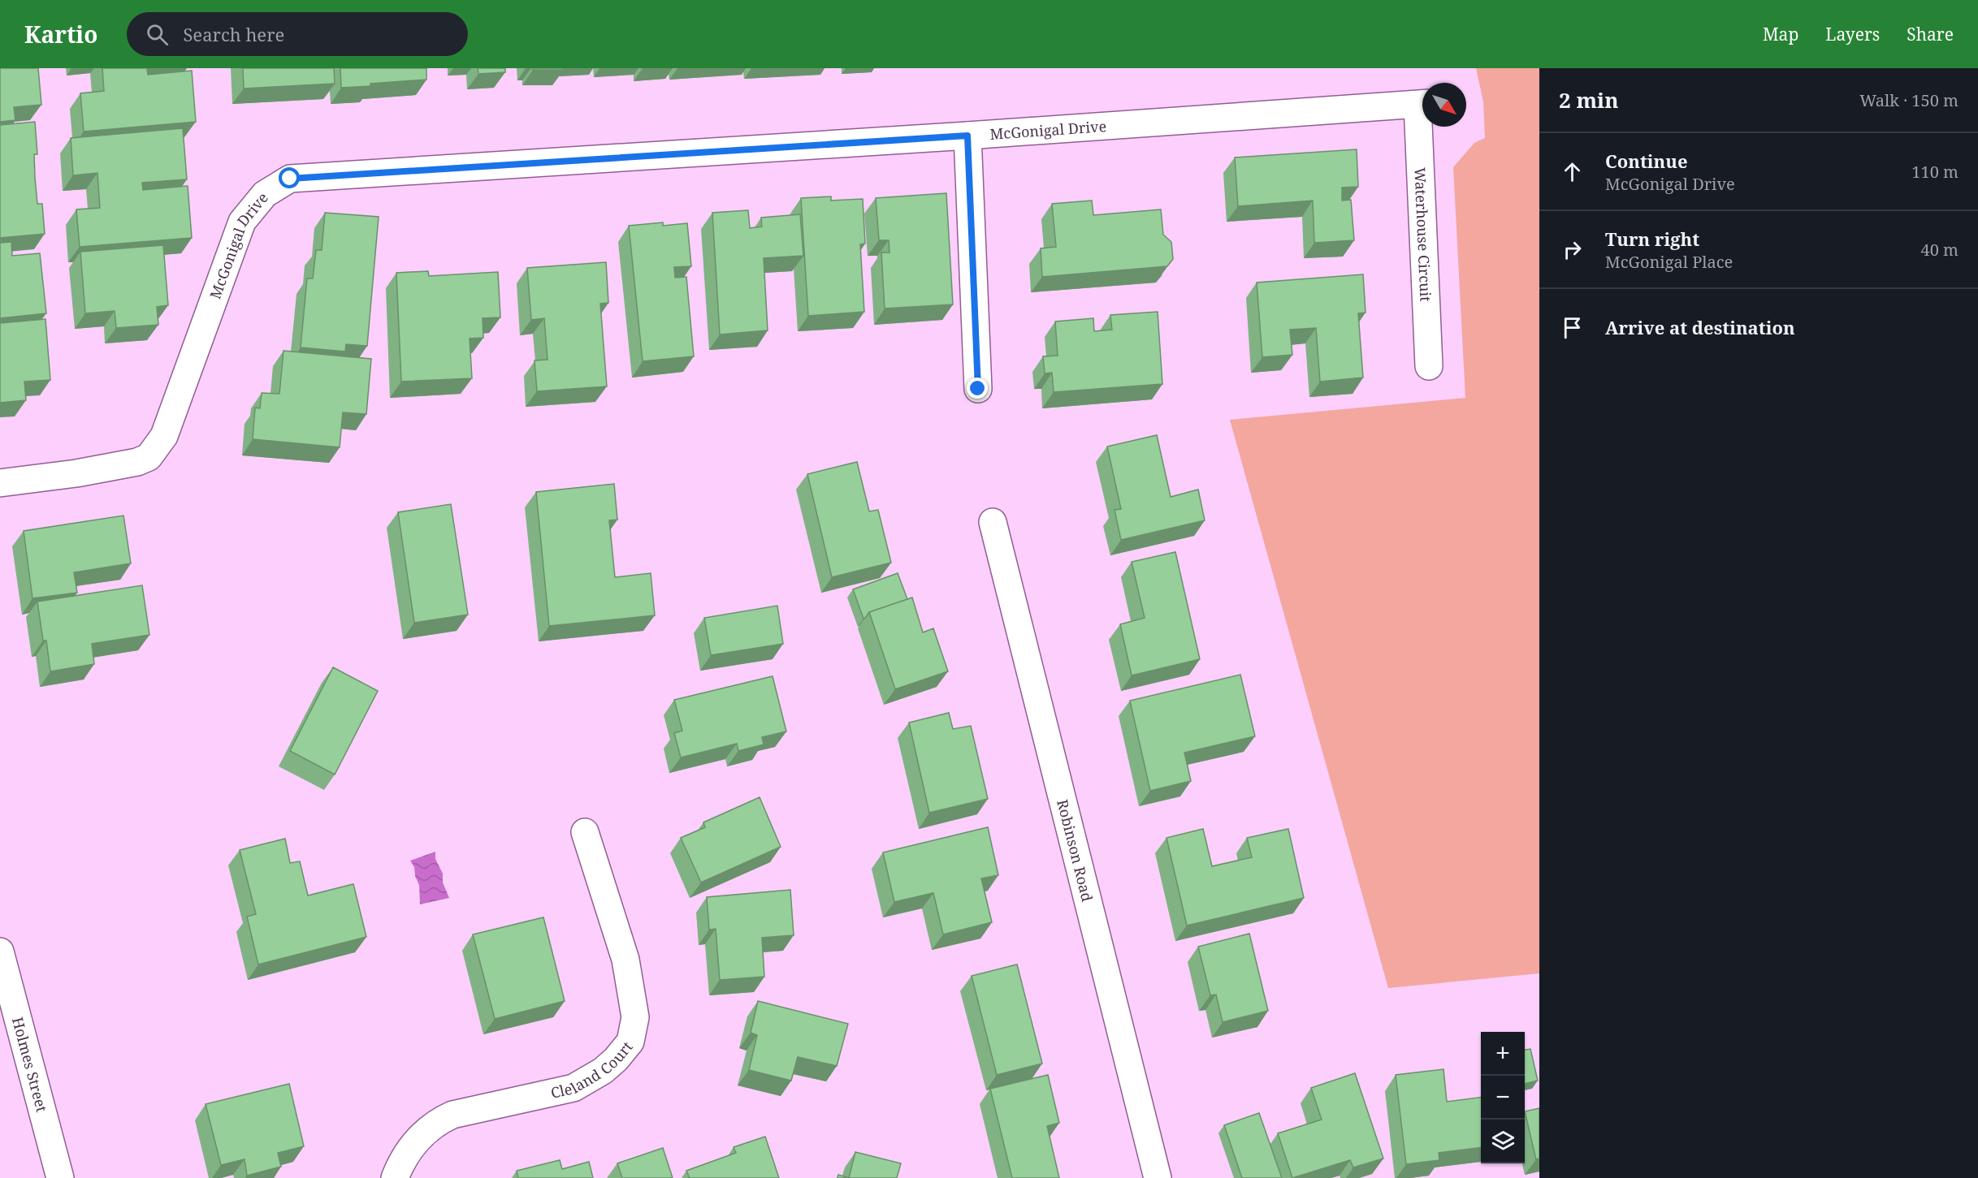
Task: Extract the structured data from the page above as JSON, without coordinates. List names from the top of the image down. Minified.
{"streets":{"street":["McGonigal Drive","Waterhouse Circuit","Robinson Road","Holmes Street","Cleland Court"]},"north":"bottom right","page":{"header":"Kartio","search":"Search here","nav":["Map","Layers","Share"],"heading":["2 min","Walk · 150 m"],"list":[["Continue","McGonigal Drive","110 m"],["Turn right","McGonigal Place","40 m"],"Arrive at destination"],"map_buttons":["+","−"]}}
